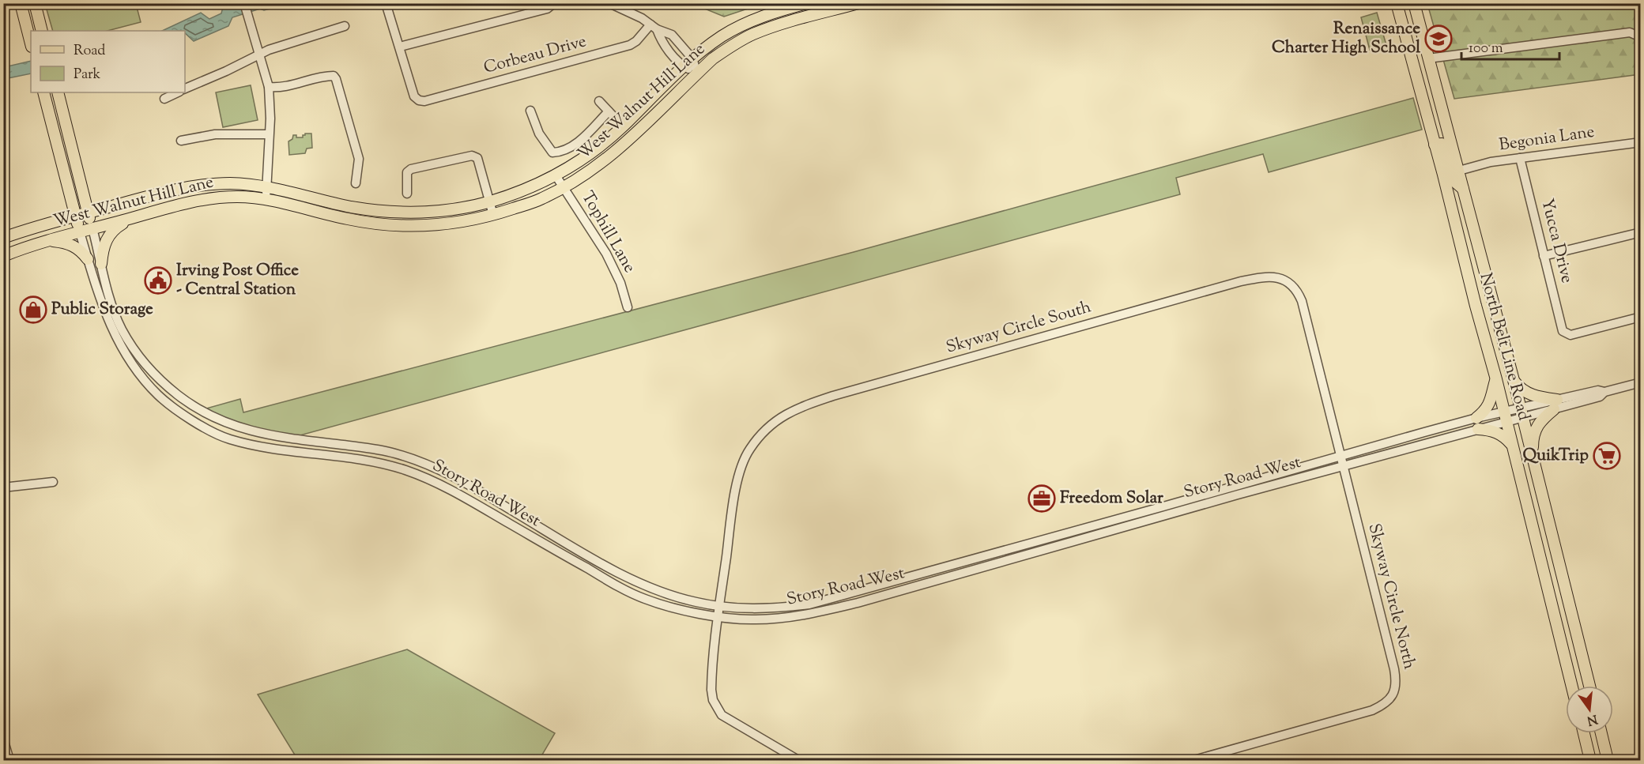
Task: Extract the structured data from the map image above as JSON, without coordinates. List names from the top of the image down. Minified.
{"streets":{"main road":["West Walnut Hill Lane","North Belt Line Road"],"street":["Corbeau Drive","Begonia Lane","Tophill Lane","Yucca Drive","Skyway Circle South","Story Road West","Skyway Circle North"]},"crossings":[["West Walnut Hill Lane","Tophill Lane"],["West Walnut Hill Lane","Story Road West"],["Begonia Lane","Yucca Drive"],["Begonia Lane","North Belt Line Road"],["Skyway Circle South","Story Road West"],["Skyway Circle South","Skyway Circle North"],["North Belt Line Road","Story Road West"],["Story Road West","Skyway Circle North"]],"places":{"school or university":["Renaissance Charter High School"],"public building":["Irving Post Office - Central Station"],"shop":["Public Storage"],"supermarket":["QuikTrip"],"office":["Freedom Solar"]},"legend":["Road","Park"],"scale_bar":"100 m","north":"bottom"}
